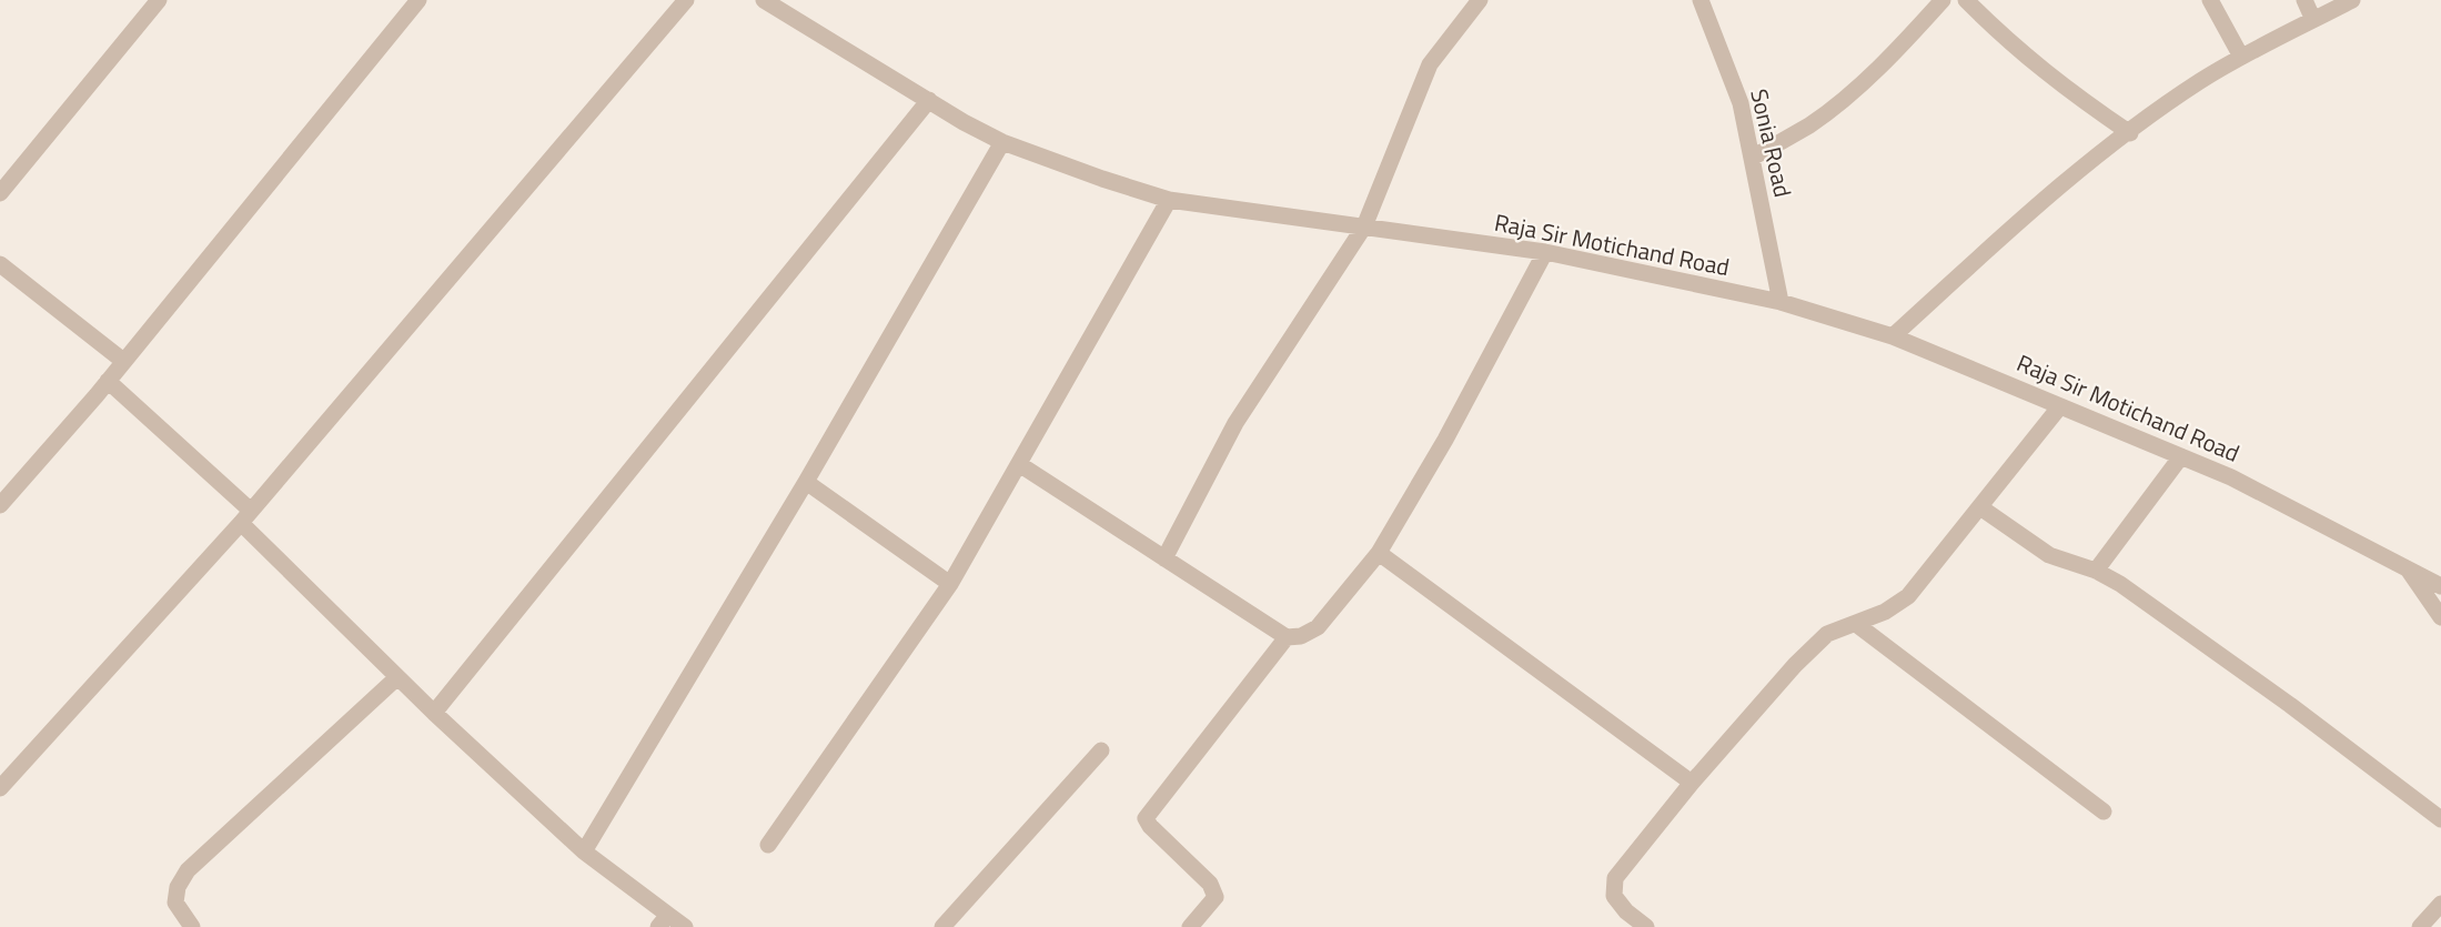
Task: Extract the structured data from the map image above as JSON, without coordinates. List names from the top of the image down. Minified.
{"streets":{"street":["Sonia Road","Raja Sir Motichand Road"]},"crossings":[["Sonia Road","Raja Sir Motichand Road"]]}
